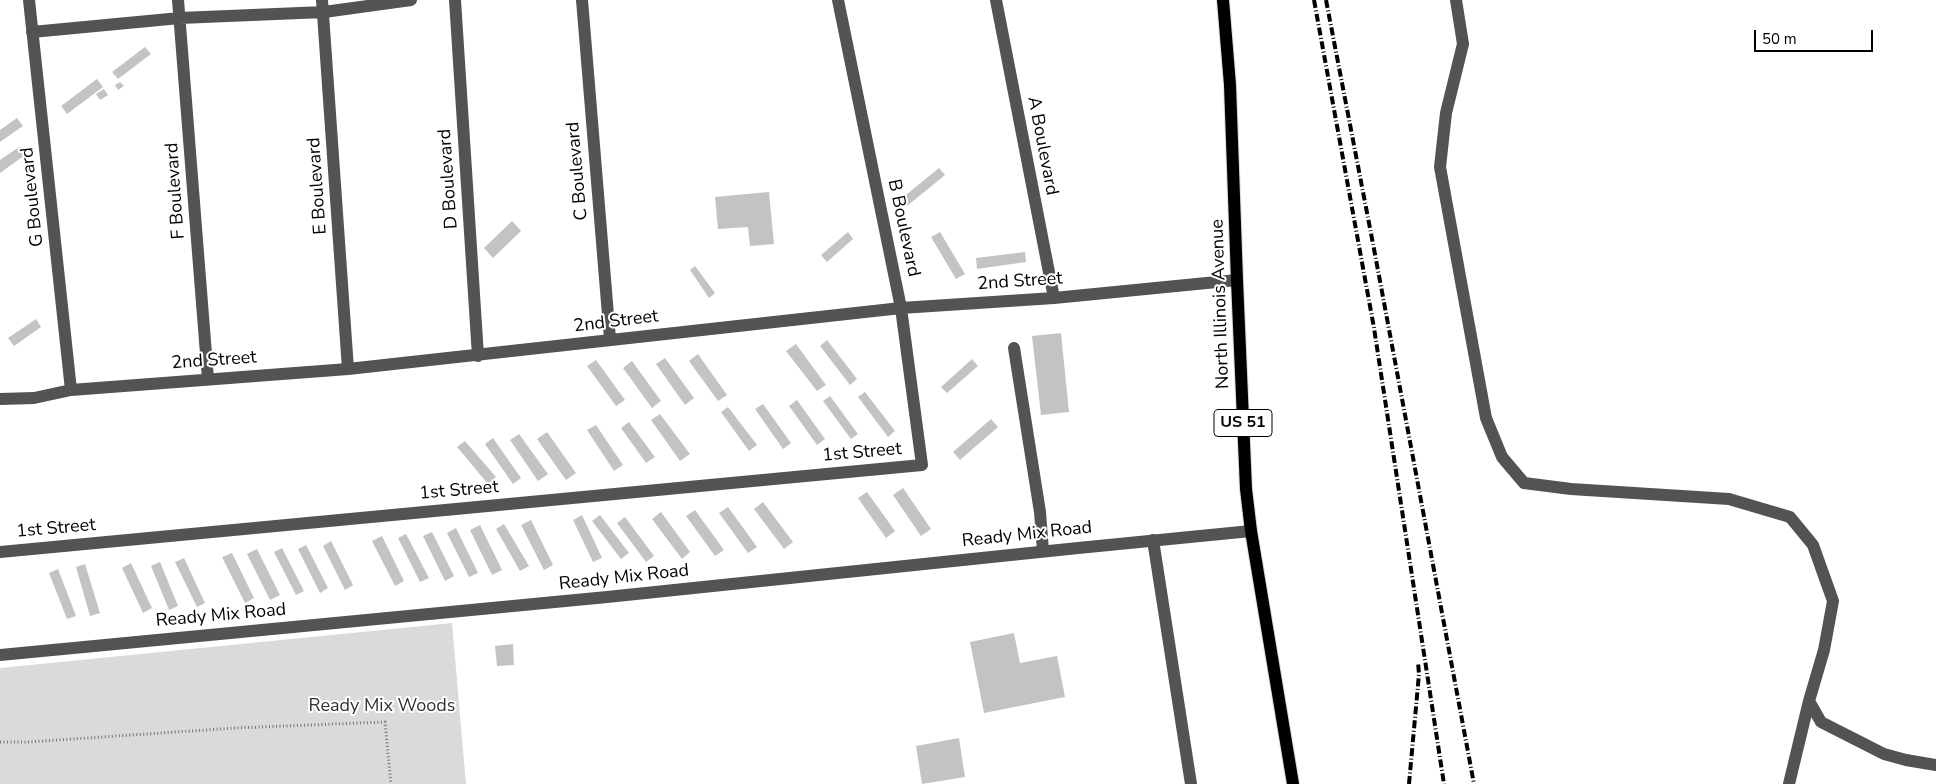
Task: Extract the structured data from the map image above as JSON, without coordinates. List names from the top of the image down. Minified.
{"streets":{"main road":["North Illinois Avenue","US 51"],"street":["A Boulevard","C Boulevard","D Boulevard","E Boulevard","F Boulevard","G Boulevard","B Boulevard","2nd Street","1st Street","Ready Mix Road"]},"crossings":[["A Boulevard","2nd Street"],["C Boulevard","2nd Street"],["D Boulevard","2nd Street"],["E Boulevard","2nd Street"],["F Boulevard","2nd Street"],["G Boulevard","2nd Street"],["B Boulevard","2nd Street"],["B Boulevard","1st Street"],["2nd Street","North Illinois Avenue"],["North Illinois Avenue","Ready Mix Road"]],"parks":["Ready Mix Woods"],"scale_bar":"50 m"}
